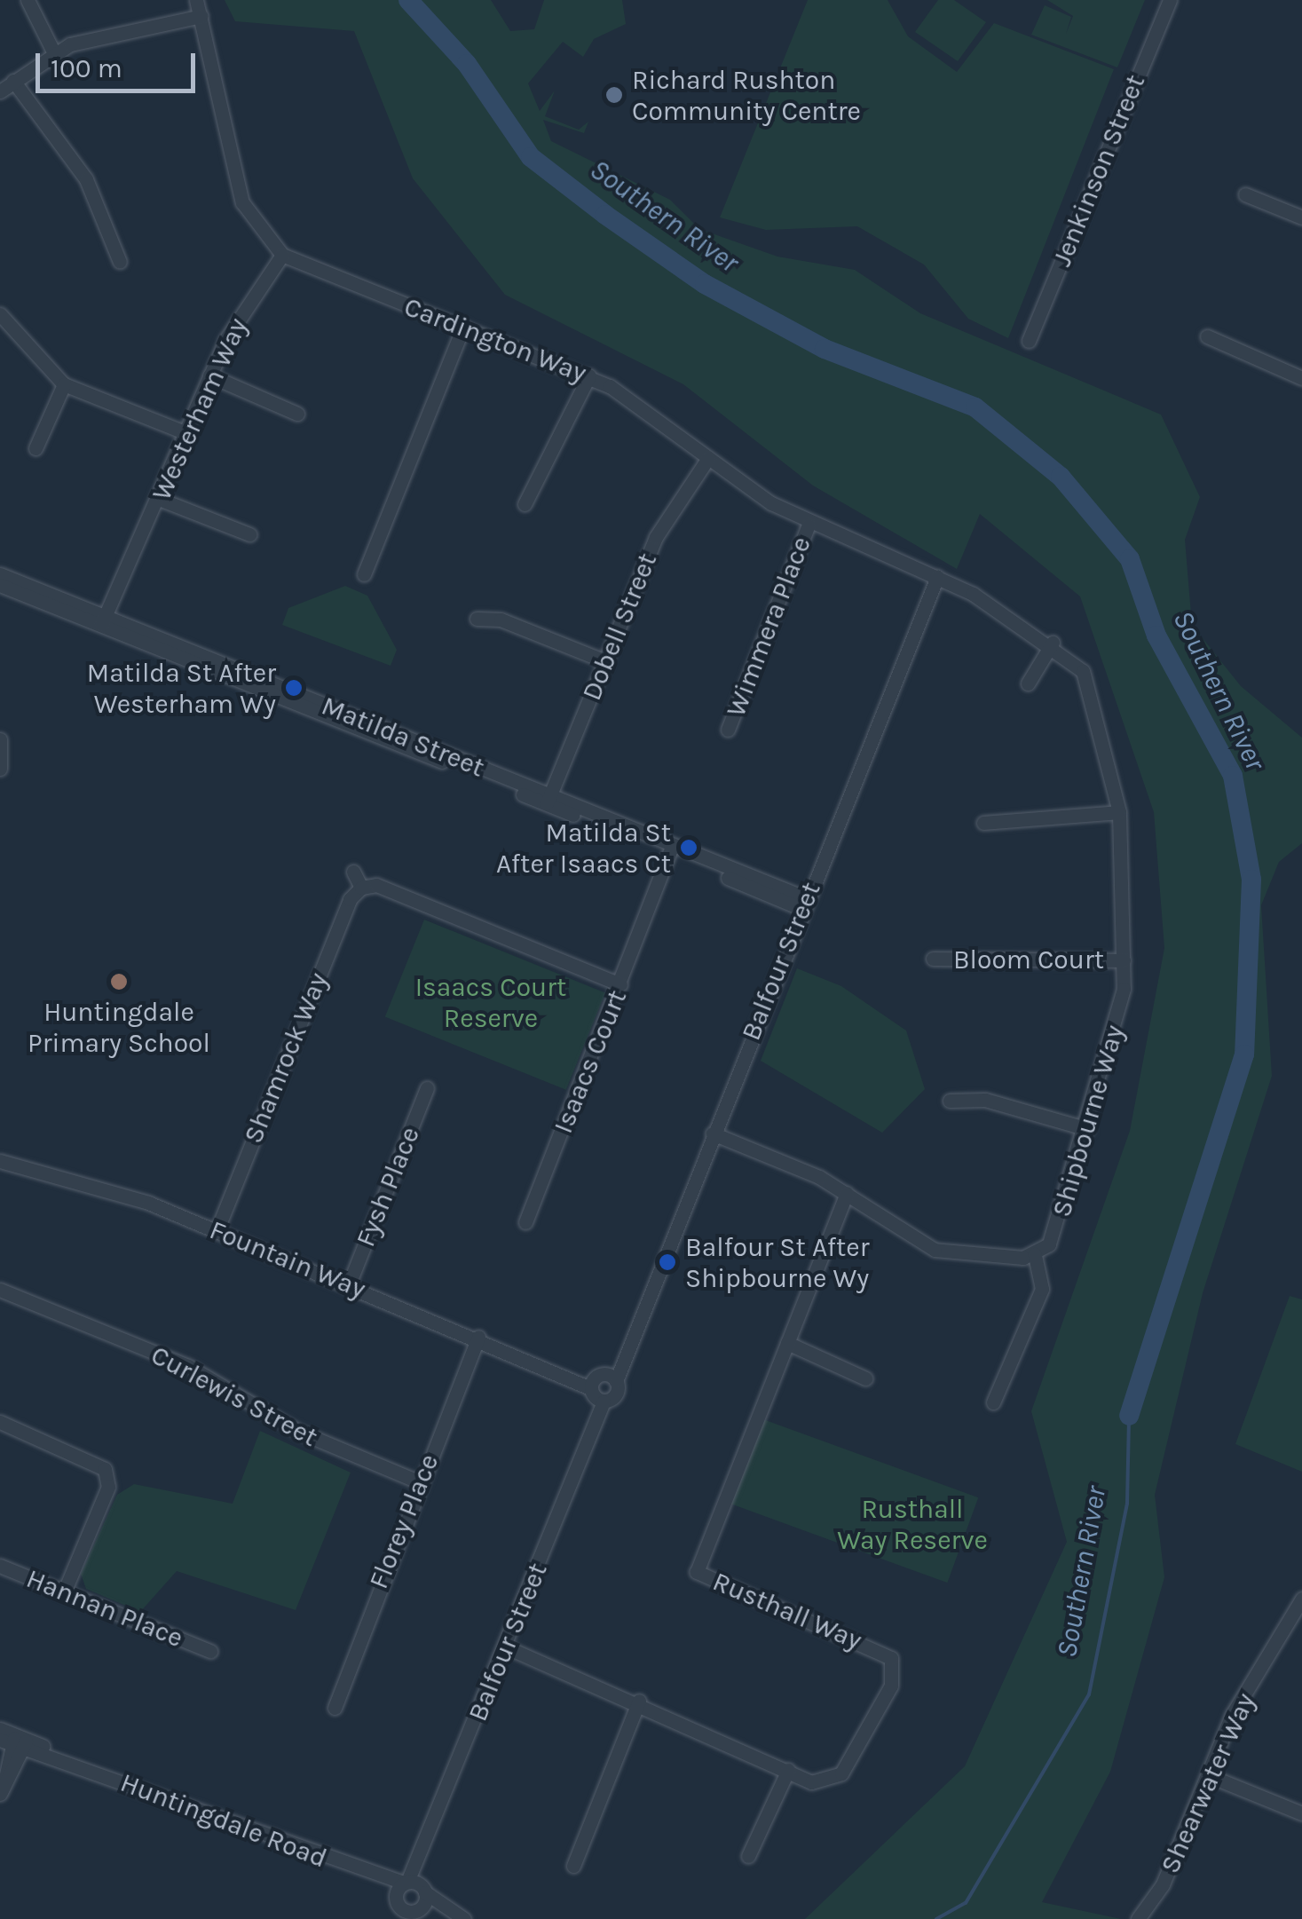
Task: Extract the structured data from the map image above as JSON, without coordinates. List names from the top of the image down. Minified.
{"streets":{"street":["Jenkinson Street","Cardington Way","Westerham Way","Dobell Street","Wimmera Place","Matilda Street","Bloom Court","Balfour Street","Shamrock Way","Isaacs Court","Shipbourne Way","Fysh Place","Fountain Way","Curlewis Street","Florey Place","Hannan Place","Rusthall Way","Shearwater Way","Huntingdale Road"]},"crossings":[["Cardington Way","Westerham Way"],["Cardington Way","Dobell Street"],["Cardington Way","Wimmera Place"],["Cardington Way","Balfour Street"],["Cardington Way","Shipbourne Way"],["Westerham Way","Matilda Street"],["Dobell Street","Matilda Street"],["Matilda Street","Balfour Street"],["Matilda Street","Isaacs Court"],["Bloom Court","Shipbourne Way"],["Balfour Street","Shipbourne Way"],["Balfour Street","Fountain Way"],["Balfour Street","Rusthall Way"],["Balfour Street","Huntingdale Road"],["Shamrock Way","Fountain Way"],["Fysh Place","Fountain Way"],["Fountain Way","Florey Place"],["Curlewis Street","Florey Place"]],"water":["Southern River"],"parks":["Isaacs Court Reserve","Rusthall Way Reserve"],"places":["Richard Rushton Community Centre","Matilda St After Westerham Wy","Matilda St After Isaacs Ct","Huntingdale Primary School","Balfour St After Shipbourne Wy"],"scale_bar":"100 m"}
